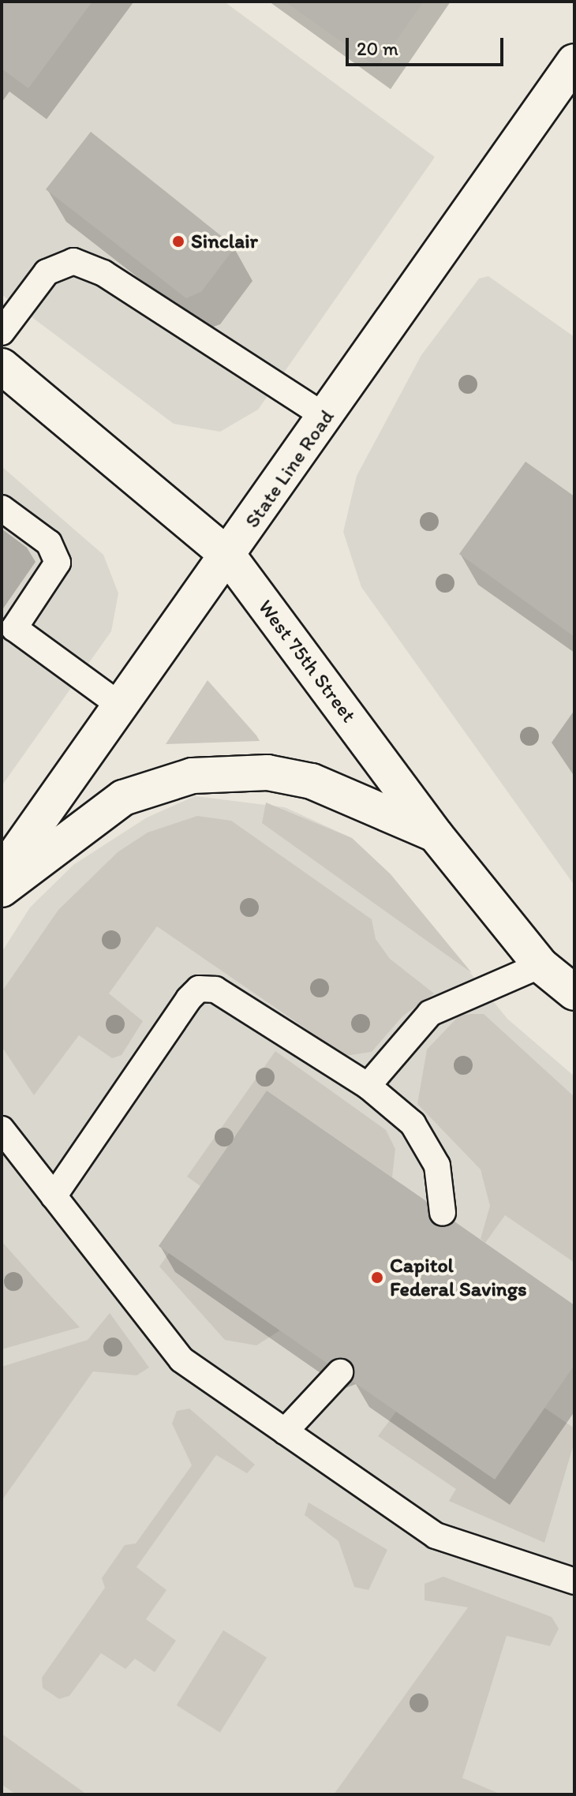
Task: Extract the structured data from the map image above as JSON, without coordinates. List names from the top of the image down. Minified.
{"streets":{"main road":["State Line Road","West 75th Street"]},"crossings":[["State Line Road","West 75th Street"]],"places":["Sinclair","Capitol Federal Savings"],"scale_bar":"20 m"}
